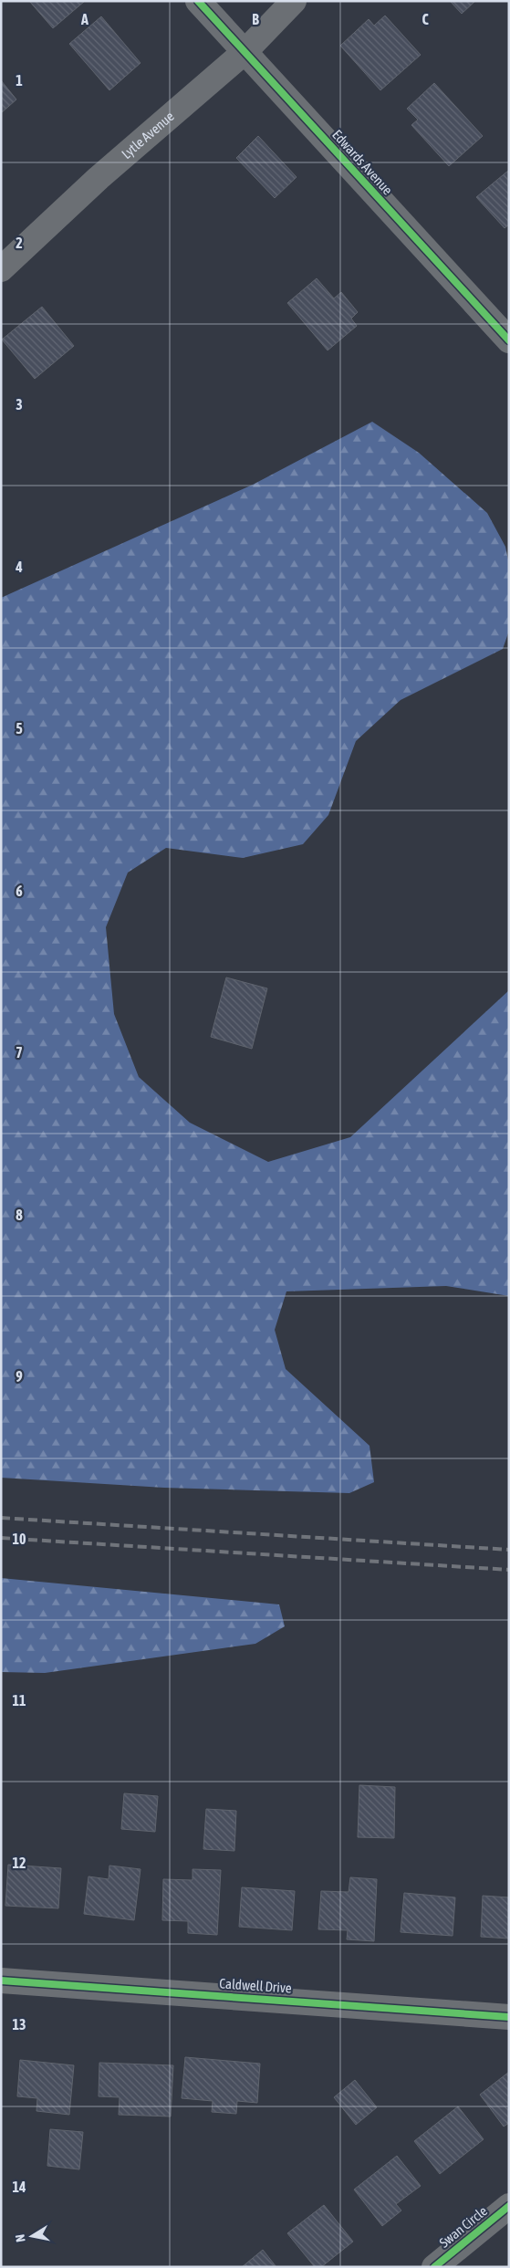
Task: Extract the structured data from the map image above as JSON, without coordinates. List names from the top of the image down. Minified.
{"streets":{"street":["Lytle Avenue","Edwards Avenue","Caldwell Drive","Swan Circle"]},"crossings":[["Lytle Avenue","Edwards Avenue"]],"north":"left","grid":{"columns":["A","B","C"],"rows":["1","2","3","4","5","6","7","8","9","10","11","12","13","14"]}}
